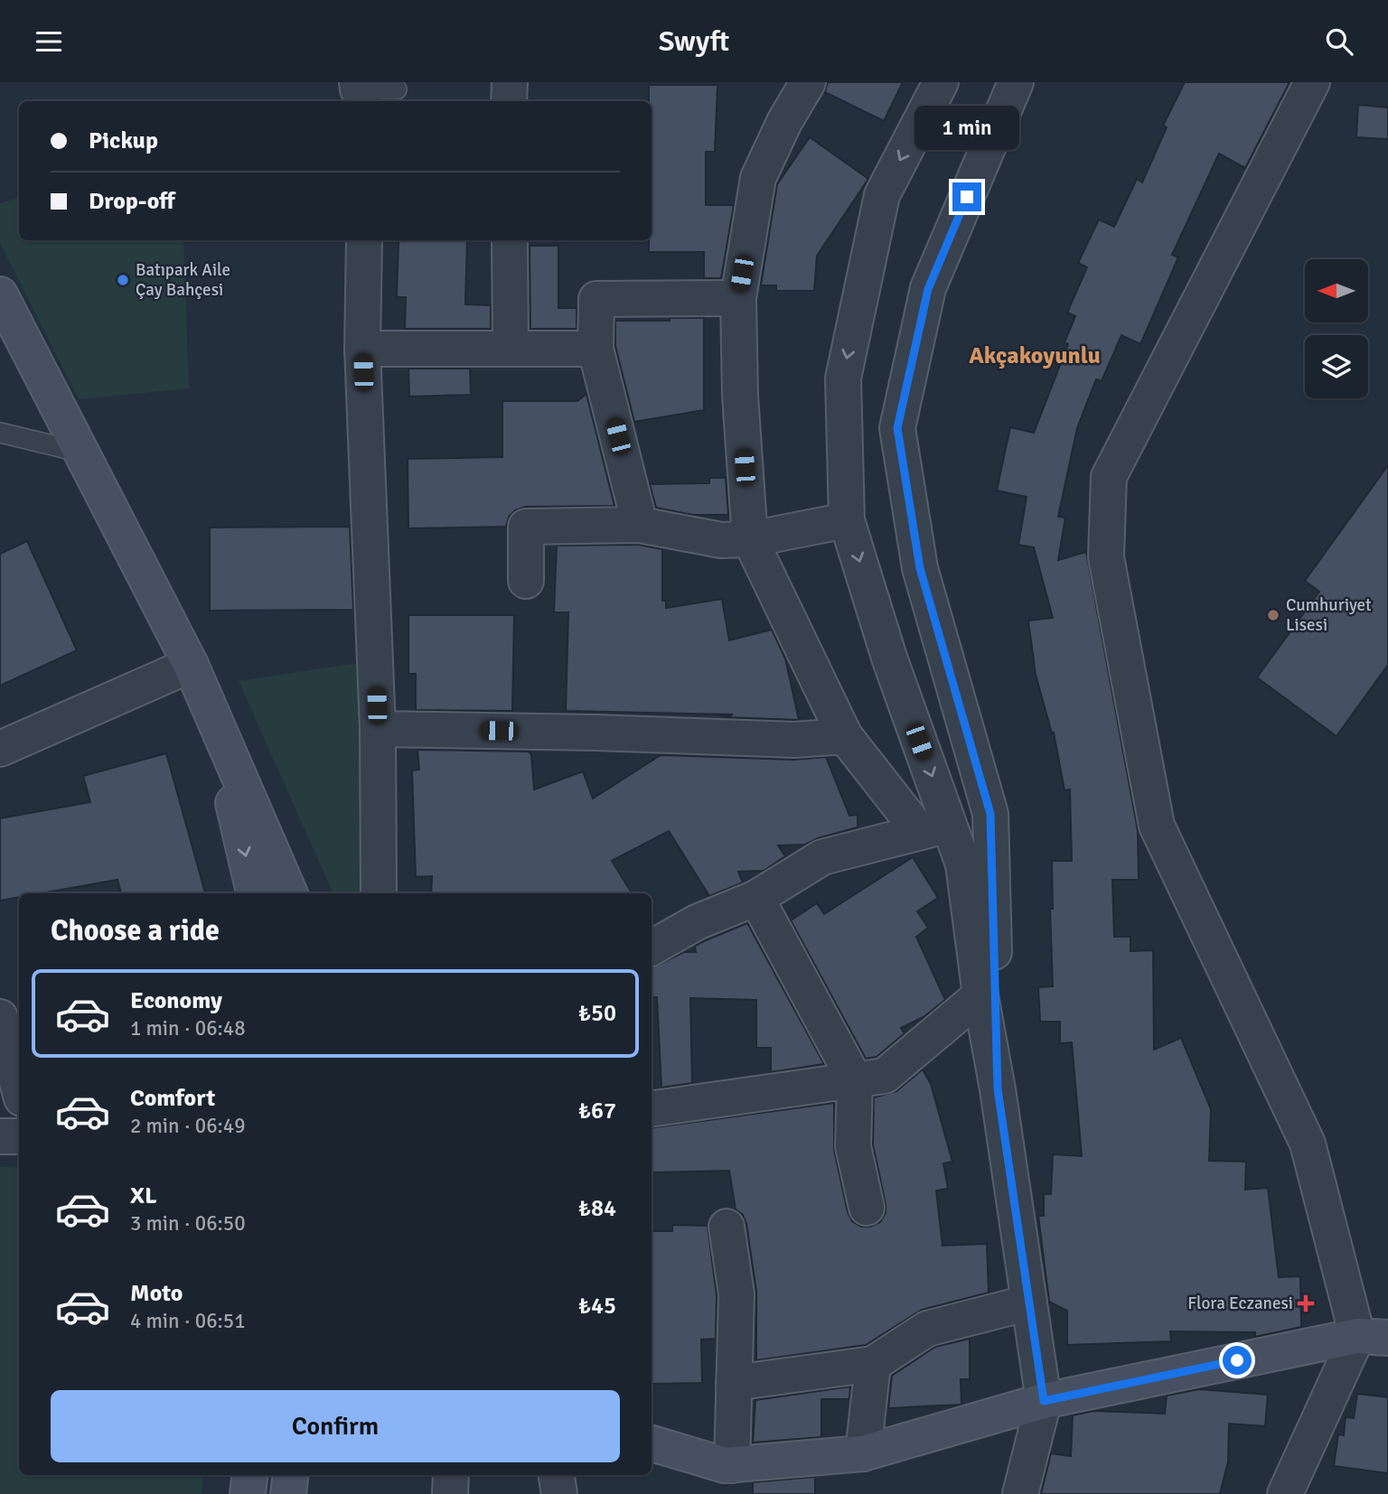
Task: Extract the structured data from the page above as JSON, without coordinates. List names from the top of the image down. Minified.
{"districts":["Akçakoyunlu"],"places":{"other":["Batıpark Aile Çay Bahçesi","Cumhuriyet Lisesi"],"health":["Flora Eczanesi"]},"north":"left","page":{"header":"Swyft","banner":["Pickup","Drop-off"],"bubble":"1 min","heading":"Choose a ride","list":[{"name":"Economy","note":"1 min · 06:48","value":"₺50"},{"name":"Comfort","note":"2 min · 06:49","value":"₺67"},{"name":"XL","note":"3 min · 06:50","value":"₺84"},{"name":"Moto","note":"4 min · 06:51","value":"₺45"}],"buttons":"Confirm"}}
